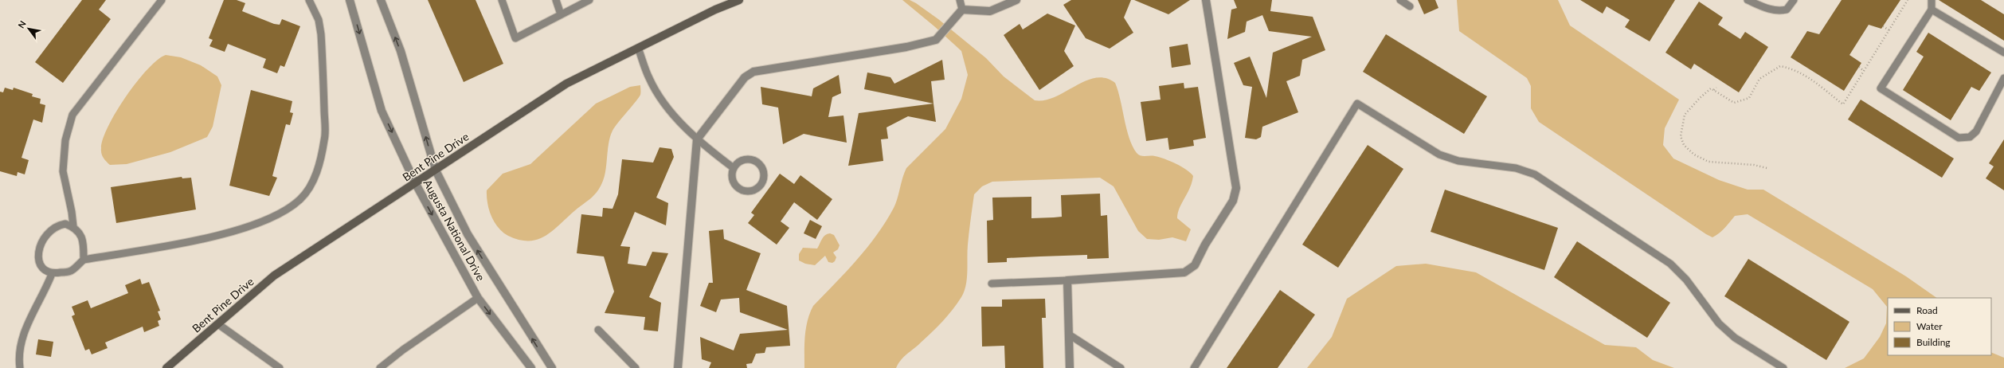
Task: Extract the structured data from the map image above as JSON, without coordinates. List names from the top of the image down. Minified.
{"streets":{"street":["Bent Pine Drive","Augusta National Drive"]},"crossings":[["Bent Pine Drive","Augusta National Drive"]],"legend":["Road","Water","Building"],"north":"top left"}
